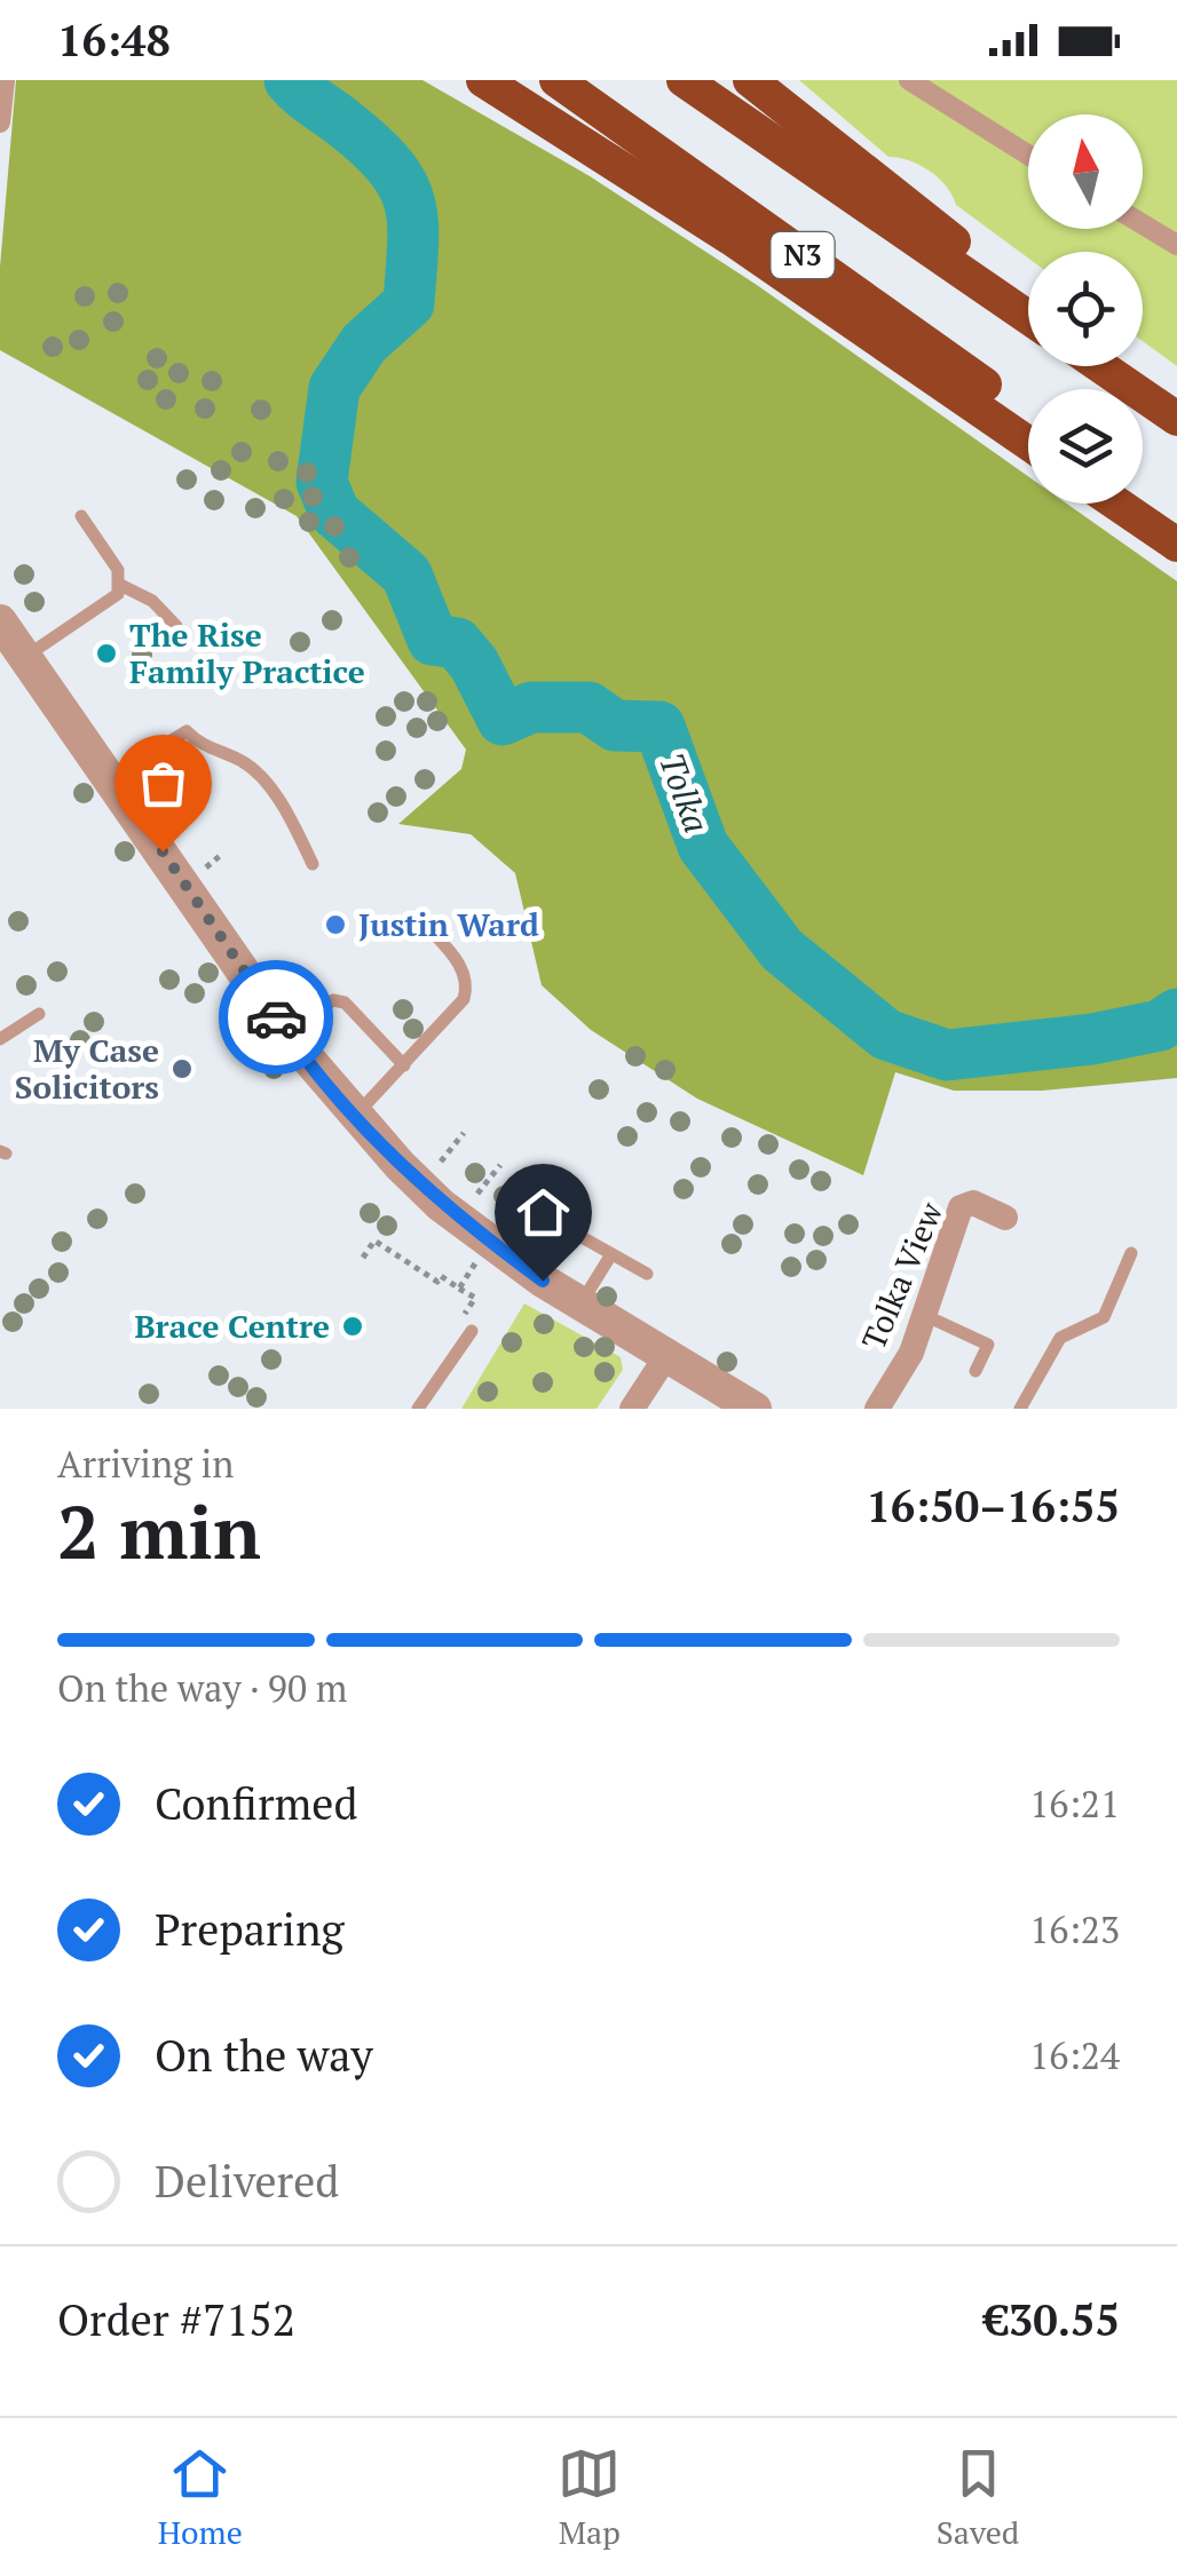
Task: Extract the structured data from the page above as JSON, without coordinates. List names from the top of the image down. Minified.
{"streets":{"highway":["N3"],"street":["Tolka View"]},"water":["Tolka"],"places":["The Rise Family Practice","Justin Ward","My Case Solicitors","Brace Centre"],"north":"top","page":{"status":"16:48","heading":["2 min","Arriving in","16:50–16:55"],"panel":["Order #7152","€30.55"],"bar":"On the way · 90 m","list":[["Confirmed","16:21"],["Preparing","16:23"],["On the way","16:24"],"Delivered"],"tabs":["Home","Map","Saved"]}}
